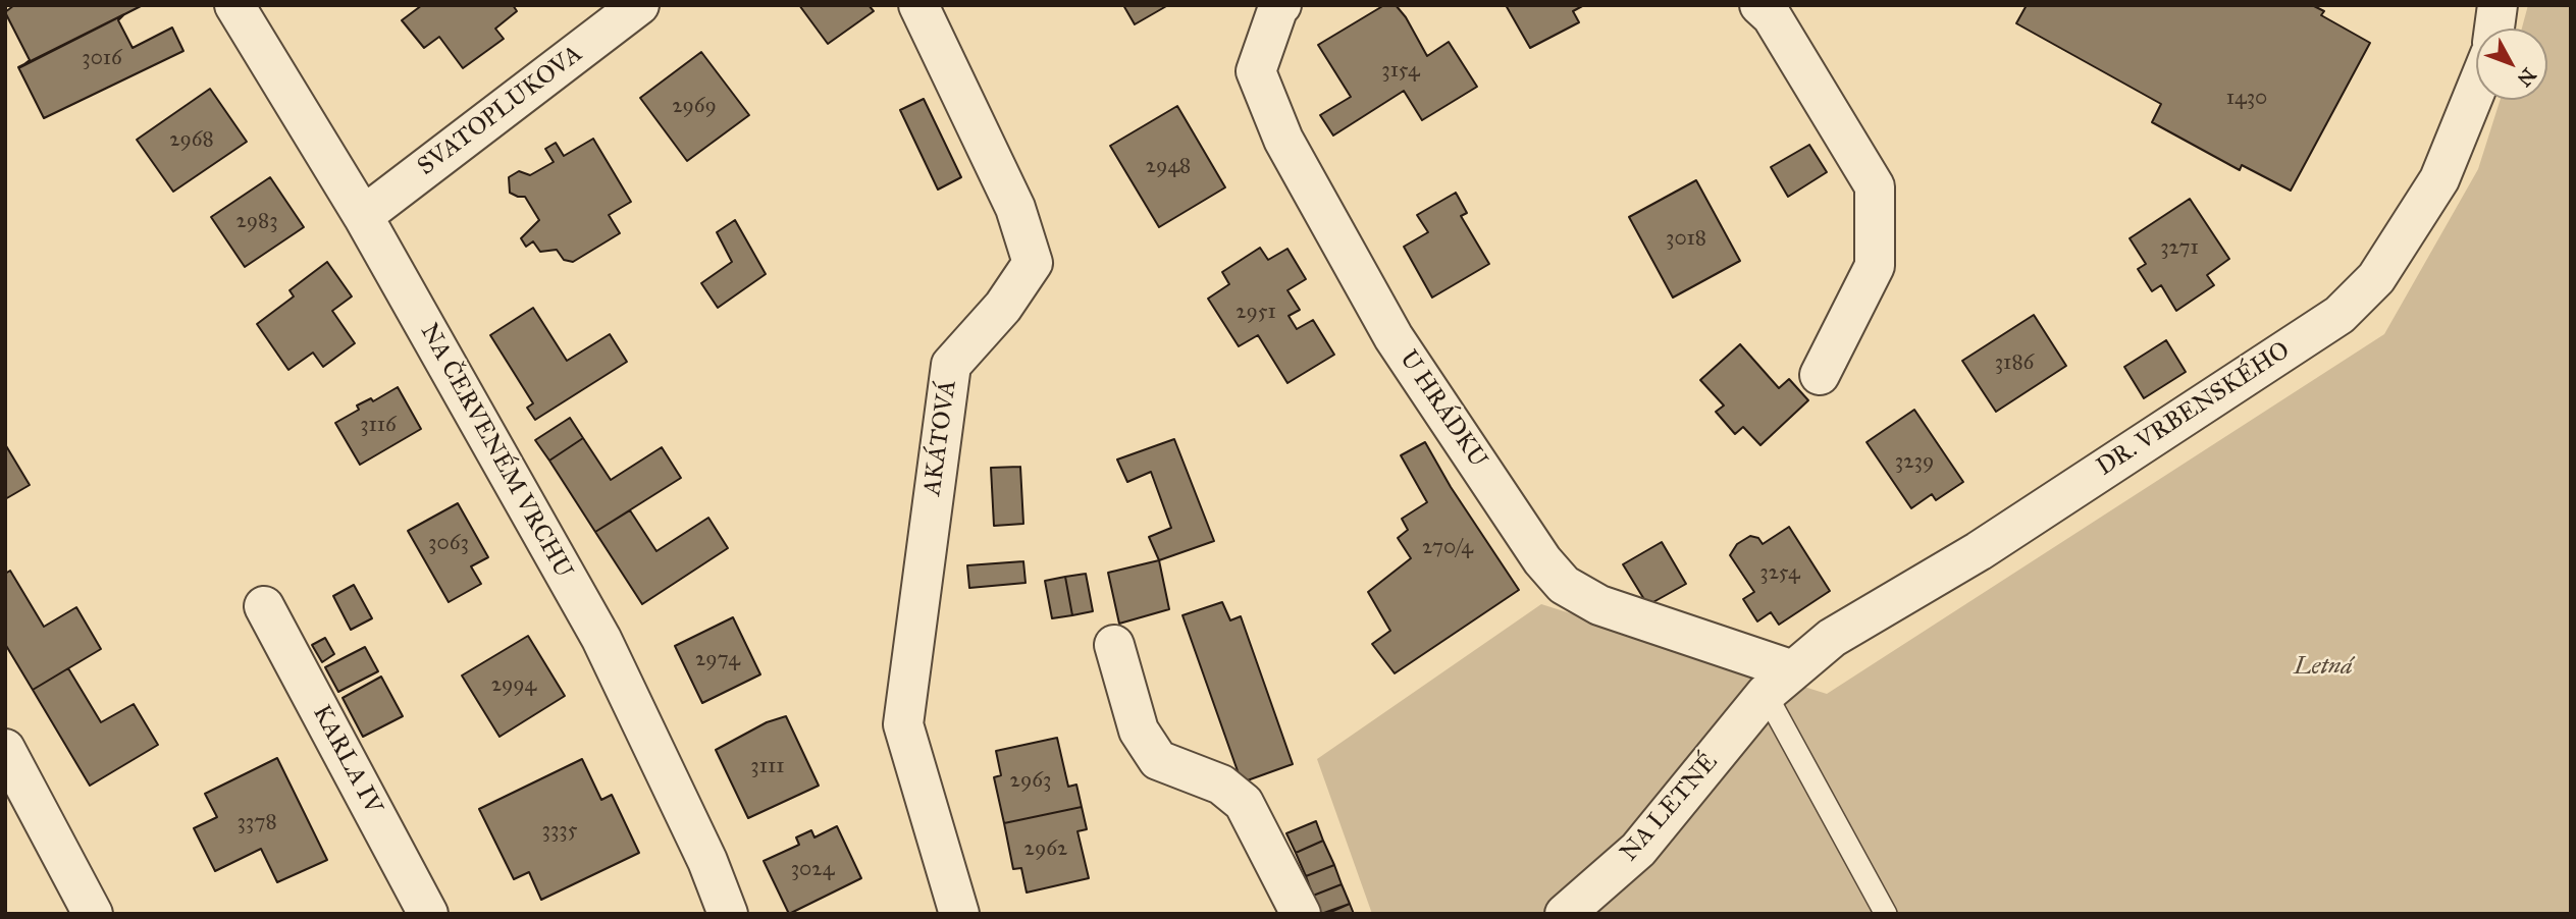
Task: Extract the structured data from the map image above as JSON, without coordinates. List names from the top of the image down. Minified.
{"streets":{"street":["SVATOPLUKOVA","U HRÁDKU","DR. VRBENSKÉHO","AKÁTOVÁ","NA ČERVENÉM VRCHU","KARLA IV","NA LETNÉ"]},"crossings":[["SVATOPLUKOVA","NA ČERVENÉM VRCHU"],["U HRÁDKU","DR. VRBENSKÉHO"],["U HRÁDKU","NA LETNÉ"],["DR. VRBENSKÉHO","NA LETNÉ"]],"parks":["Letná"],"house_numbers":["3016","3154","1430","2969","2968","2948","2983","3018","3271","2951","3186","3116","3239","3063","270/4","3254","2974","2994","3111","2963","3378","3335","2962","3024"],"north":"bottom right"}
